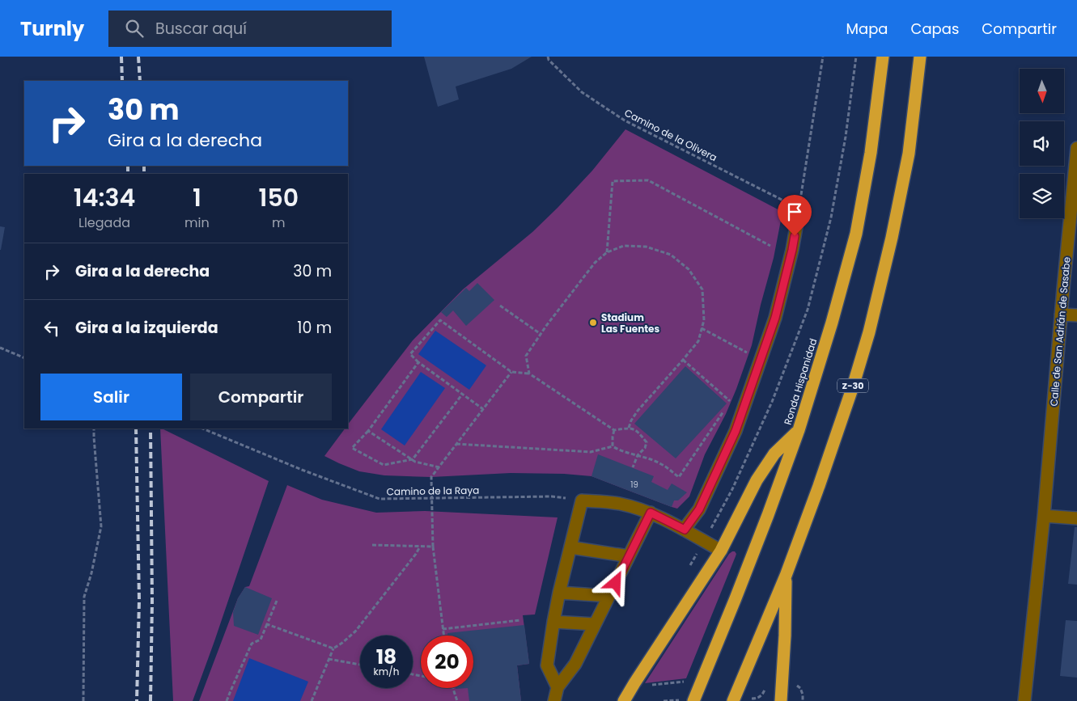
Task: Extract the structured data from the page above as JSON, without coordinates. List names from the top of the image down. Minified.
{"streets":{"highway":["Ronda Hispanidad","Z-30"],"street":["Calle de San Adrián de Sasabe"],"path":["Camino de la Olivera","Camino de la Raya"]},"places":["Stadium Las Fuentes"],"house_numbers":["19"],"north":"bottom","page":{"header":"Turnly","search":"Buscar aquí","nav":["Mapa","Capas","Compartir"],"turn":["30 m","Gira a la derecha"],"eta":["14:34","Llegada","1","min","150","m"],"list":[{"name":"Gira a la derecha","value":"30 m"},{"name":"Gira a la izquierda","value":"10 m"}],"buttons":["Salir","Compartir"],"speed":"18 km/h","limit":"20"}}
